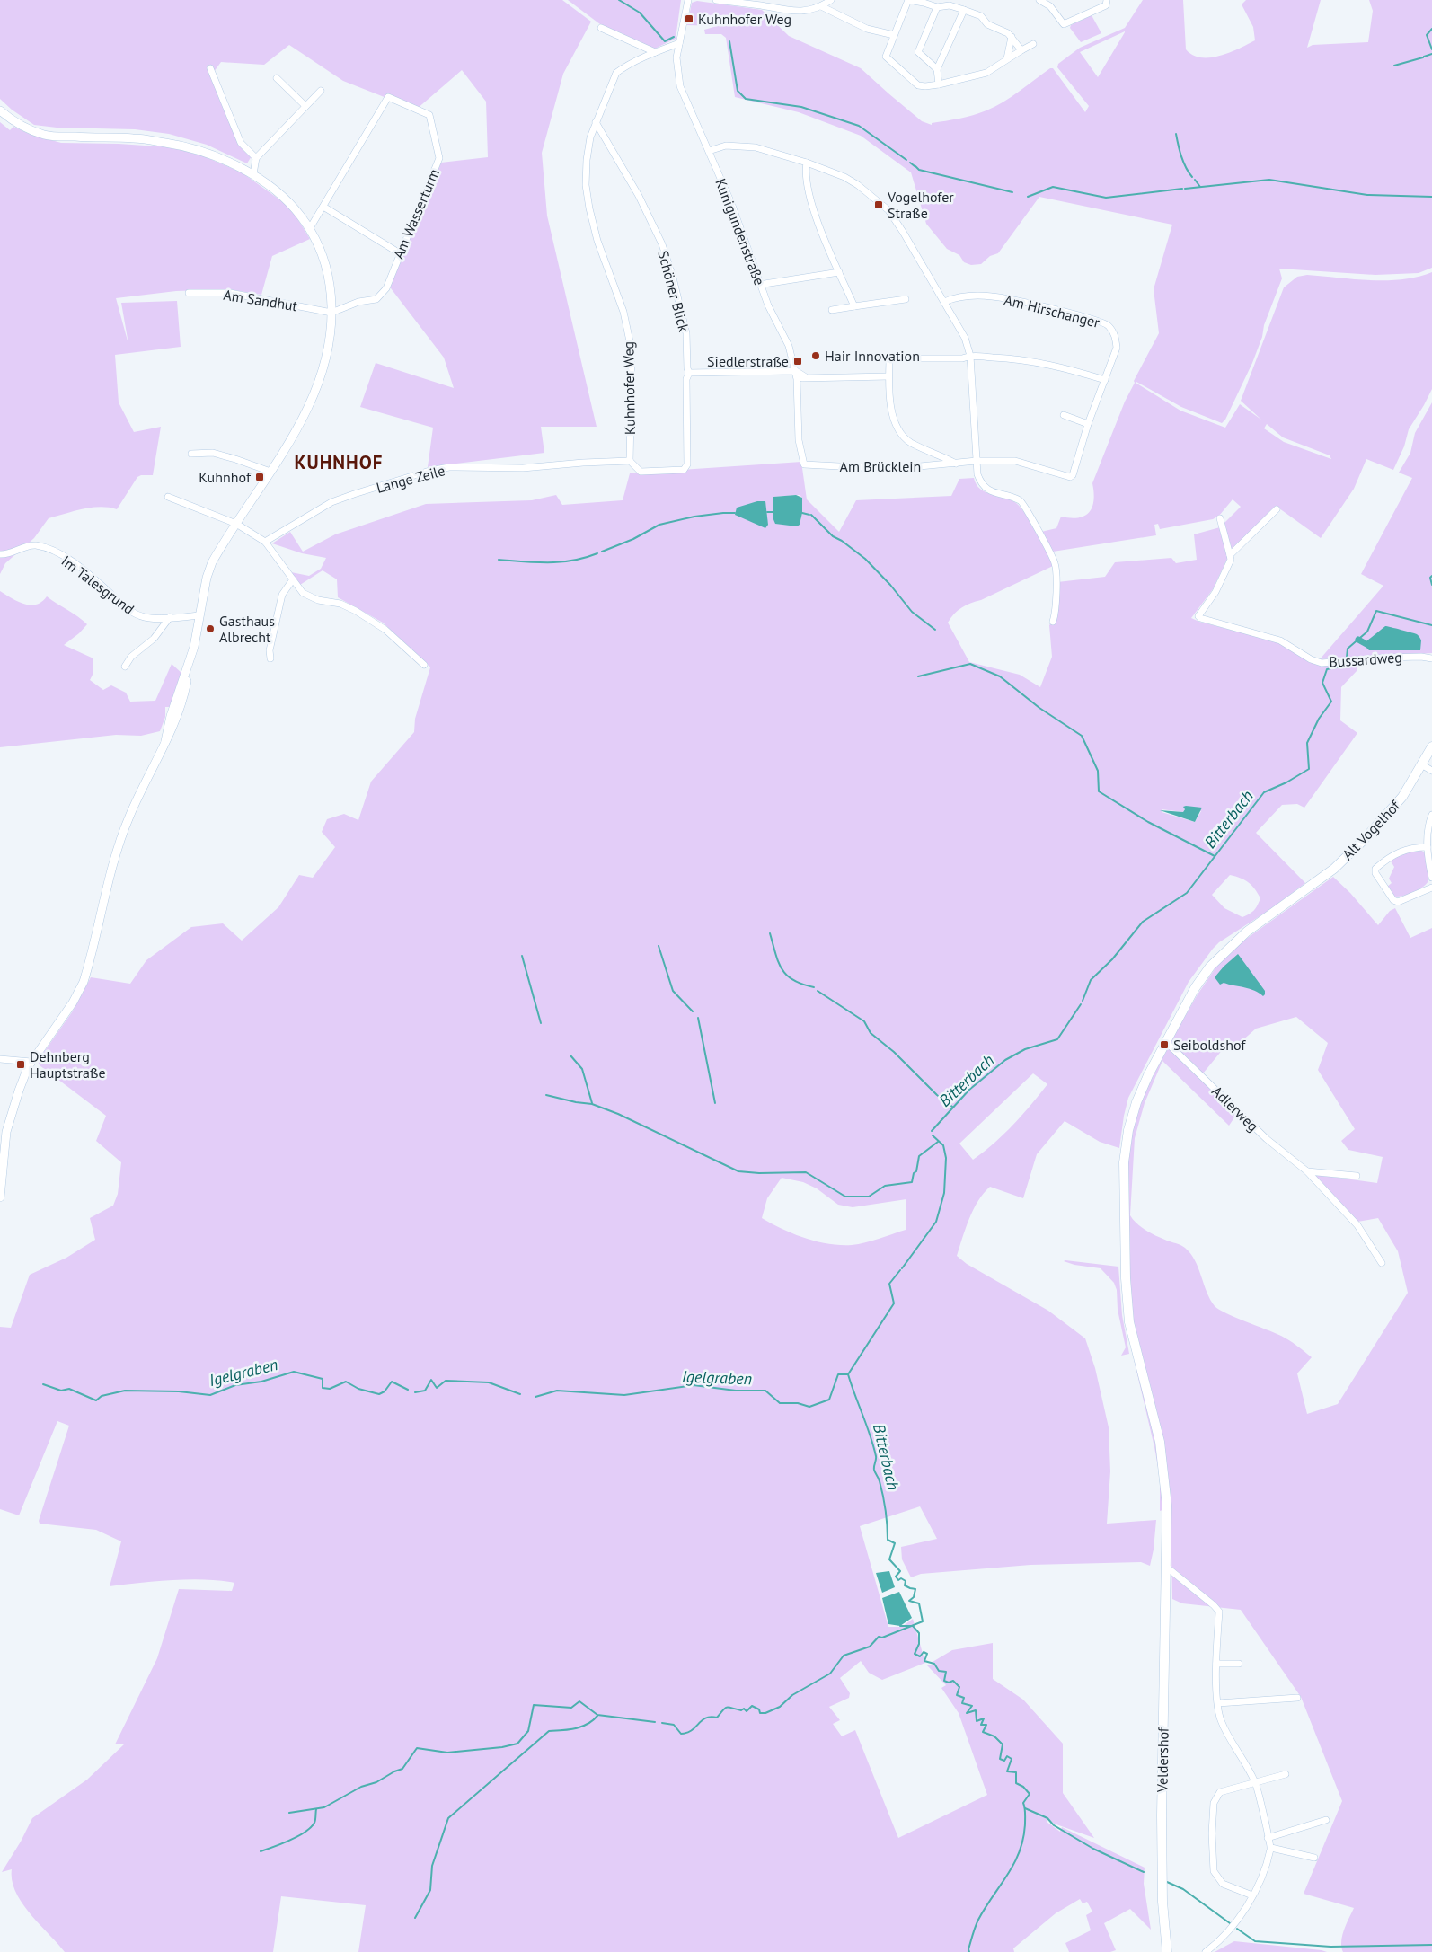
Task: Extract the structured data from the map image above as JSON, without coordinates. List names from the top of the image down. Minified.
{"streets":{"main road":["Alt Vogelhof","Veldershof"],"street":["Am Wasserturm","Kunigundenstraße","Schöner Blick","Am Sandhut","Am Hirschanger","Kuhnhofer Weg","Am Brücklein","Lange Zeile","Im Talesgrund","Bussardweg","Adlerweg"]},"crossings":[["Am Wasserturm","Am Sandhut"],["Kunigundenstraße","Kuhnhofer Weg"],["Kunigundenstraße","Am Brücklein"],["Schöner Blick","Kuhnhofer Weg"],["Schöner Blick","Lange Zeile"],["Am Hirschanger","Am Brücklein"],["Kuhnhofer Weg","Lange Zeile"],["Alt Vogelhof","Adlerweg"],["Alt Vogelhof","Veldershof"],["Adlerweg","Veldershof"]],"districts":["KUHNHOF"],"water":["Bitterbach","Igelgraben"],"places":{"transit":["Kuhnhofer Weg","Vogelhofer Straße","Siedlerstraße","Kuhnhof","Seiboldshof","Dehnberg Hauptstraße"],"other":["Hair Innovation","Gasthaus Albrecht"]}}
